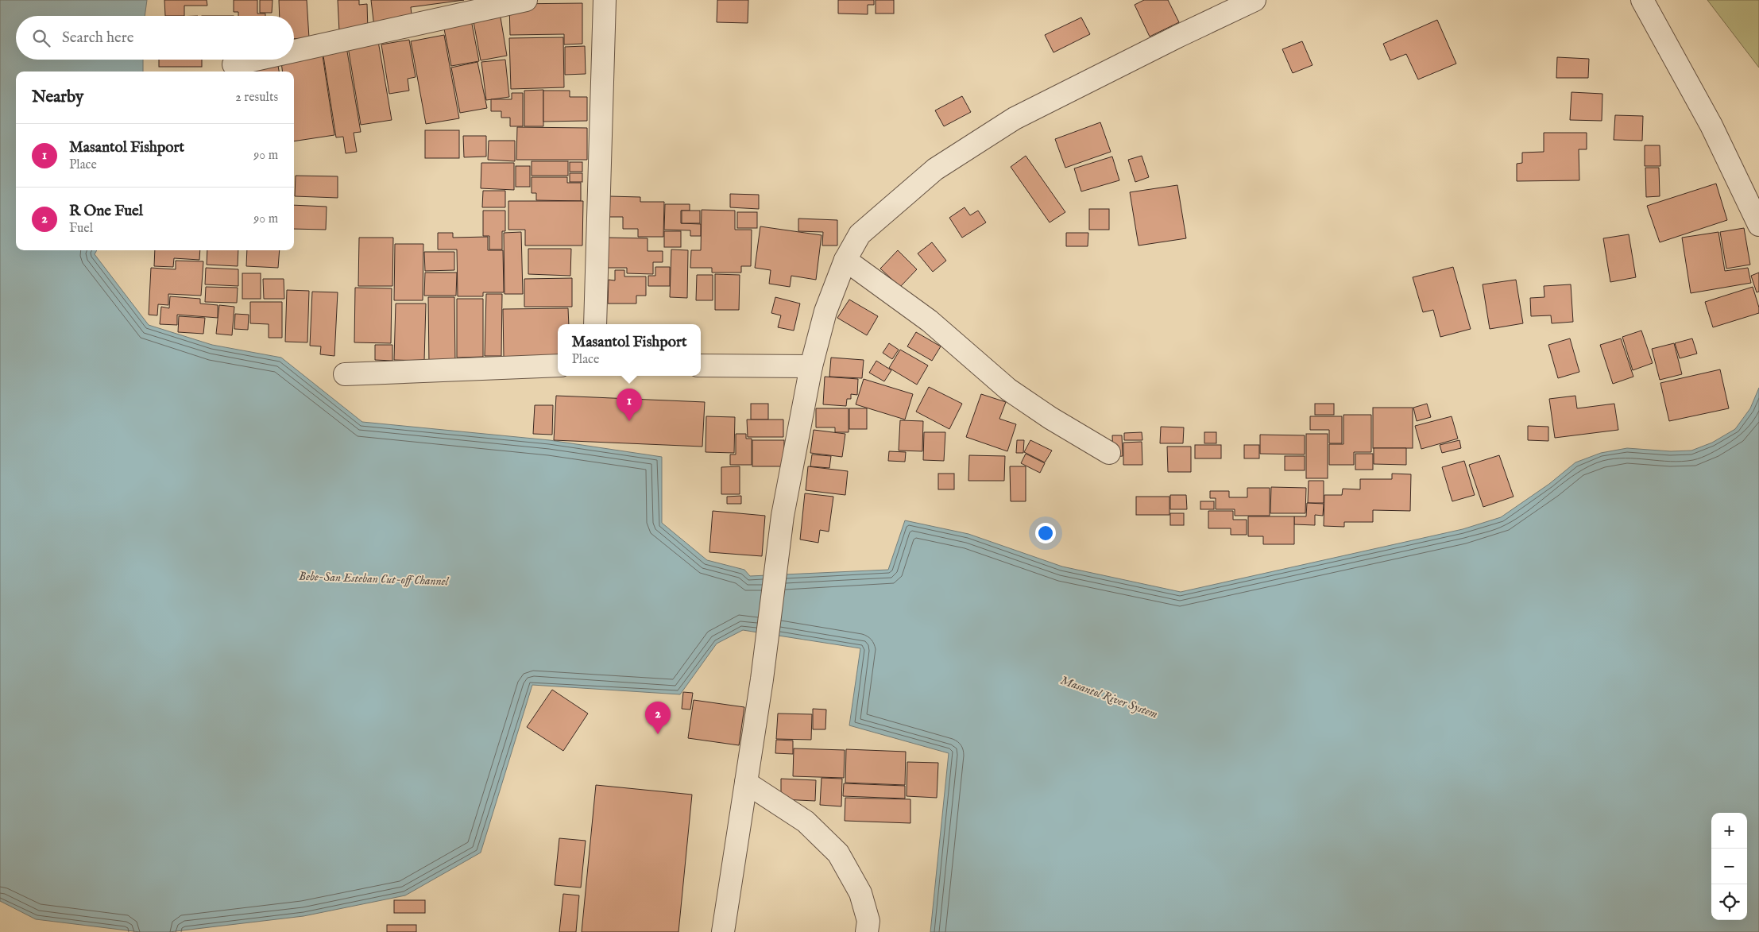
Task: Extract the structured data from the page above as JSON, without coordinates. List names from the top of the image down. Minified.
{"water":["Bebe-San Esteban Cut-off Channel","Masantol River System"],"page":{"search":"Search here","heading":["Nearby","2 results"],"list":[{"mark":"1","name":"Masantol Fishport","note":"Place","value":"90 m"},{"mark":"2","name":"R One Fuel","note":"Fuel","value":"90 m"}],"popup":["Masantol Fishport","Place"],"pins":["1","2"],"map_buttons":["+","−"]}}
